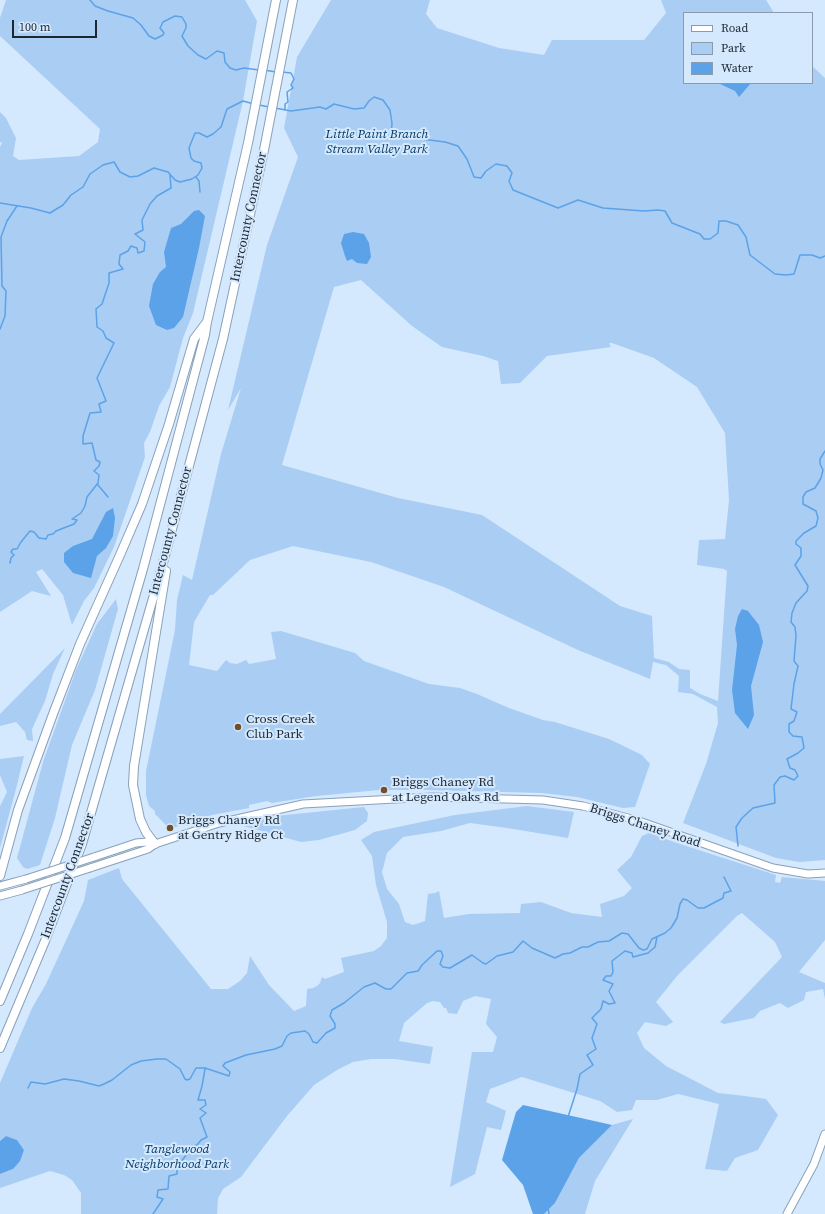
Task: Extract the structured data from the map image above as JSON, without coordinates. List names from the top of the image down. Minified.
{"streets":{"highway":["Intercounty Connector"],"main road":["Briggs Chaney Road"]},"parks":["Little Paint Branch Stream Valley Park","Tanglewood Neighborhood Park"],"places":["Cross Creek Club Park","Briggs Chaney Rd at Legend Oaks Rd","Briggs Chaney Rd at Gentry Ridge Ct"],"legend":["Road","Park","Water"],"scale_bar":"100 m"}
